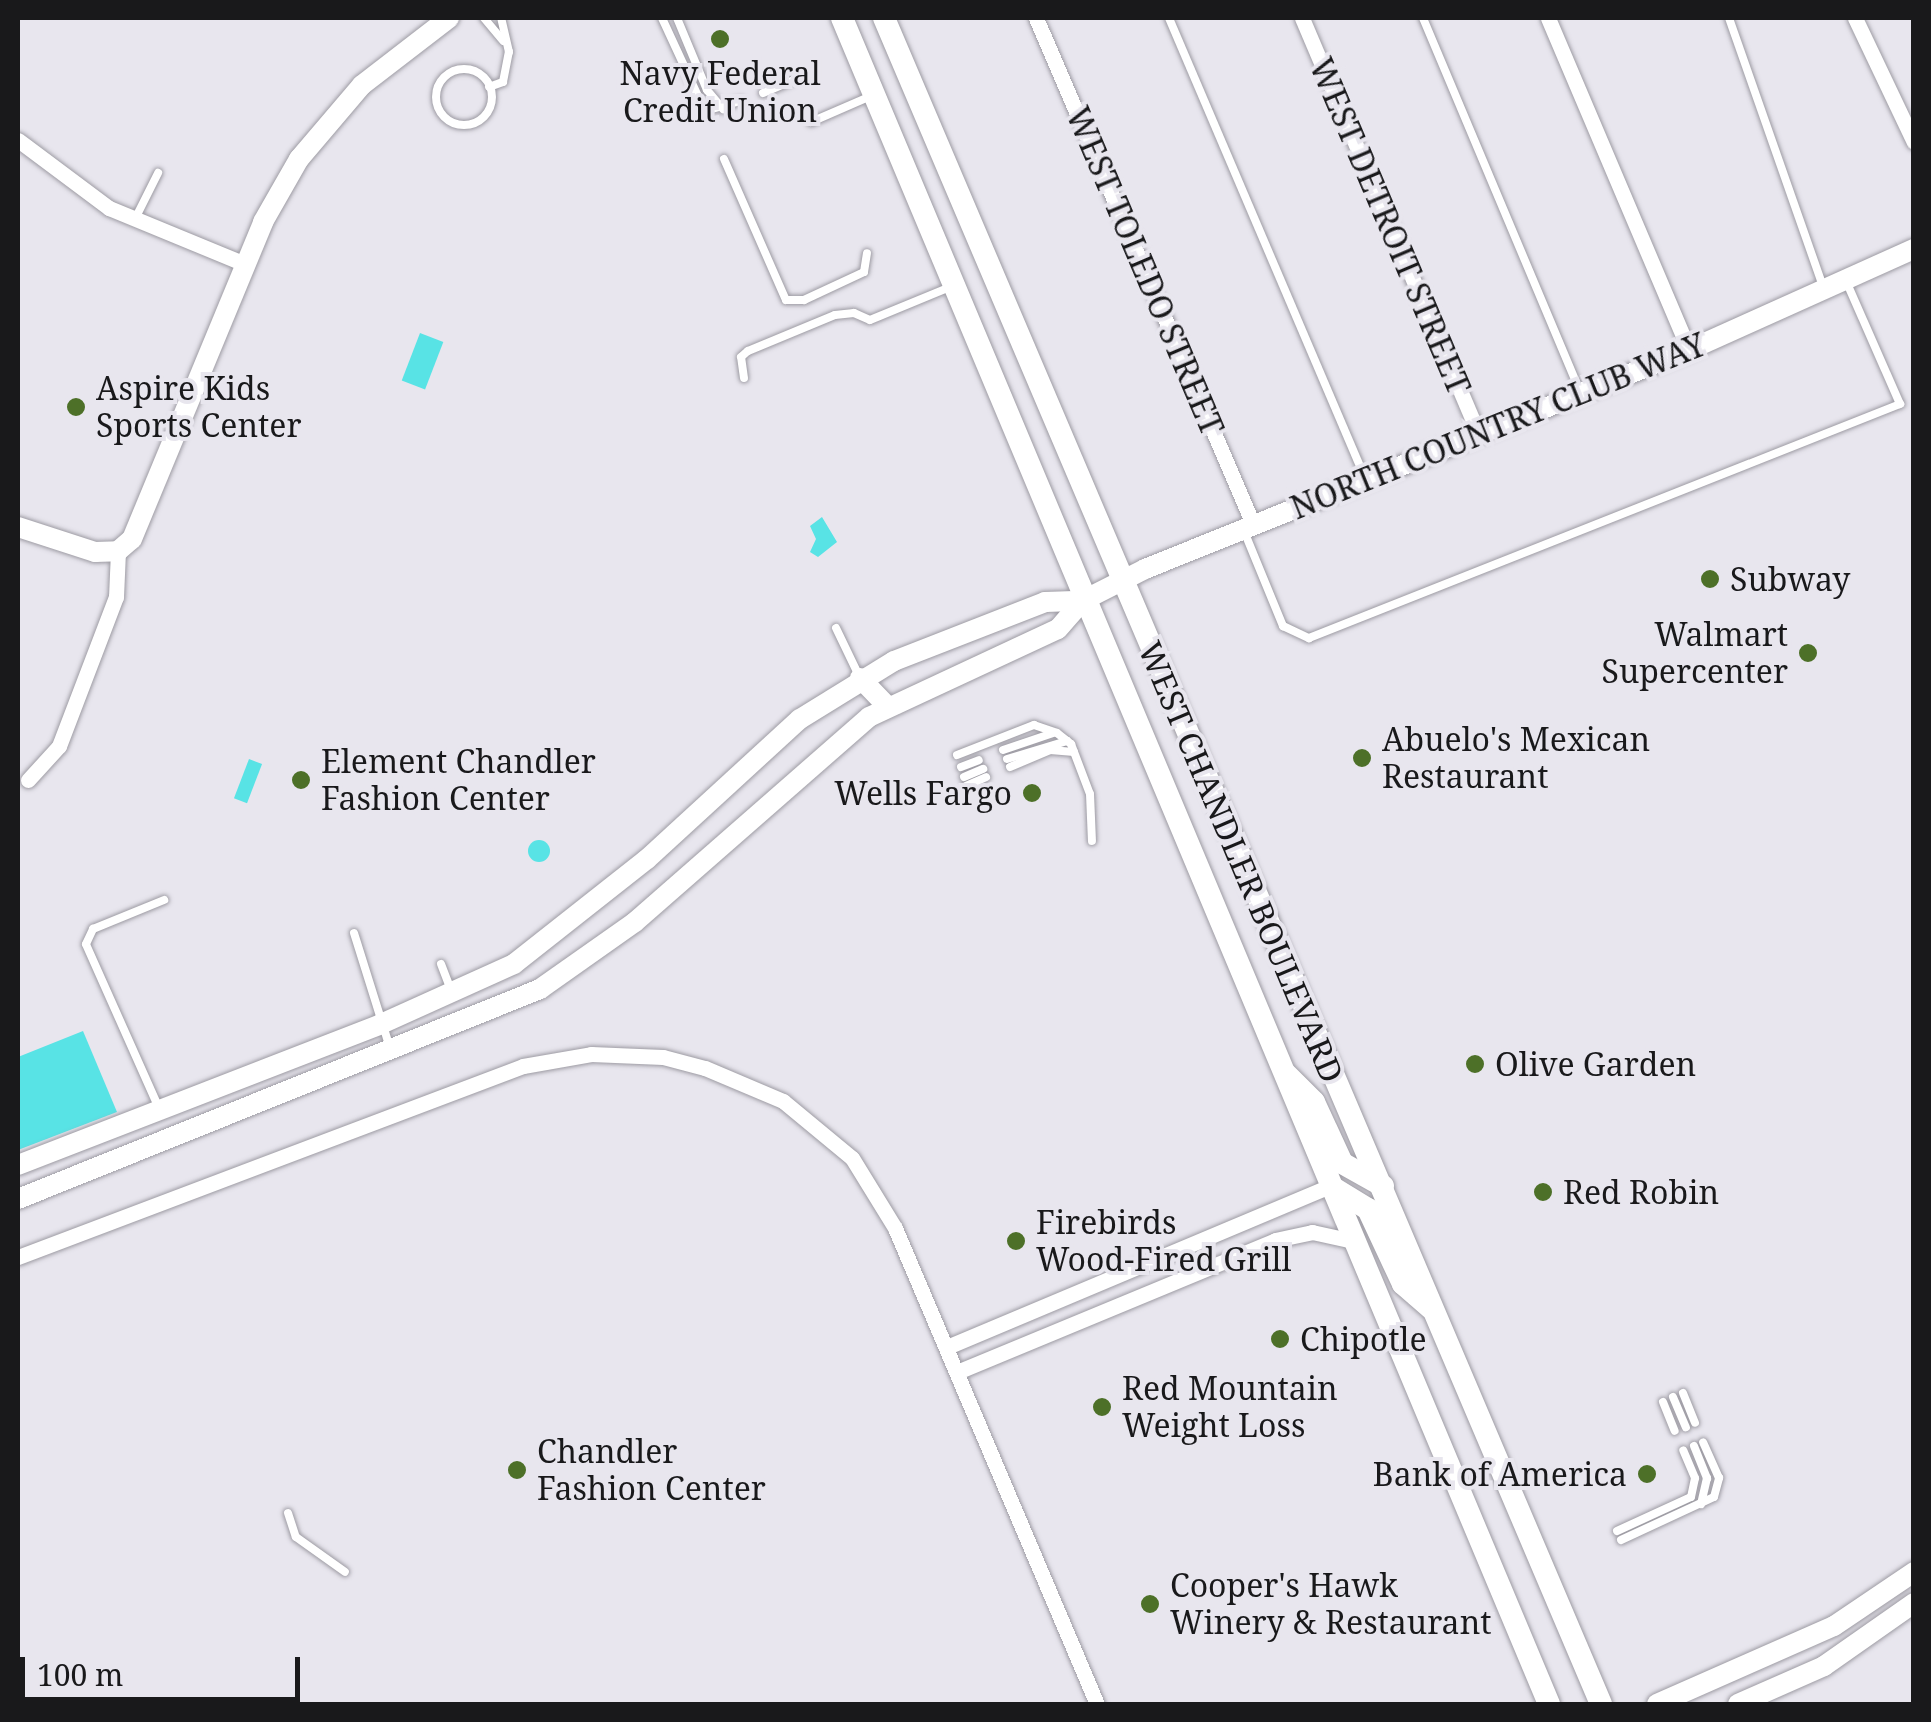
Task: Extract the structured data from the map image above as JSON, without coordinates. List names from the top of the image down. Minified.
{"streets":{"main road":["WEST CHANDLER BOULEVARD"],"street":["WEST DETROIT STREET","WEST TOLEDO STREET","NORTH COUNTRY CLUB WAY"]},"crossings":[["WEST DETROIT STREET","NORTH COUNTRY CLUB WAY"],["WEST TOLEDO STREET","NORTH COUNTRY CLUB WAY"],["NORTH COUNTRY CLUB WAY","WEST CHANDLER BOULEVARD"]],"places":["Navy Federal Credit Union","Aspire Kids Sports Center","Subway","Walmart Supercenter","Abuelo's Mexican Restaurant","Element Chandler Fashion Center","Wells Fargo","Olive Garden","Red Robin","Firebirds Wood-Fired Grill","Chipotle","Red Mountain Weight Loss","Chandler Fashion Center","Bank of America","Cooper's Hawk Winery & Restaurant"],"scale_bar":"100 m"}
